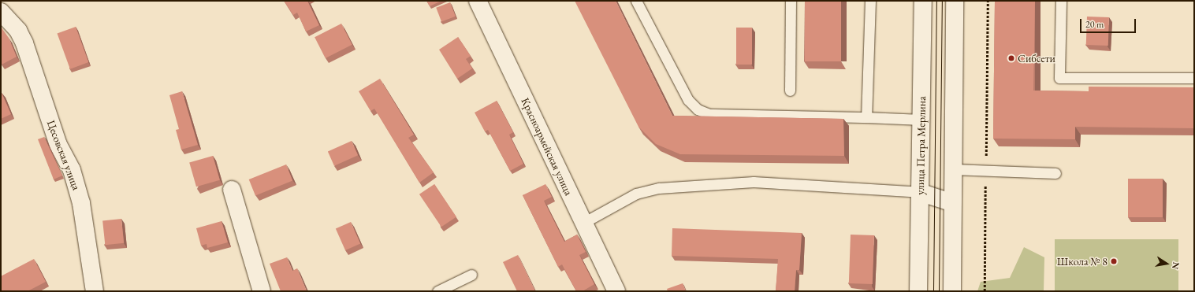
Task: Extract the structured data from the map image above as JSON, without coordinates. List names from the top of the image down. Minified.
{"streets":{"street":["улица Петра Мерлина","Красноармейская улица","Цесовская улица"]},"places":["Сибсети","Школа № 8"],"scale_bar":"20 m","north":"right"}
